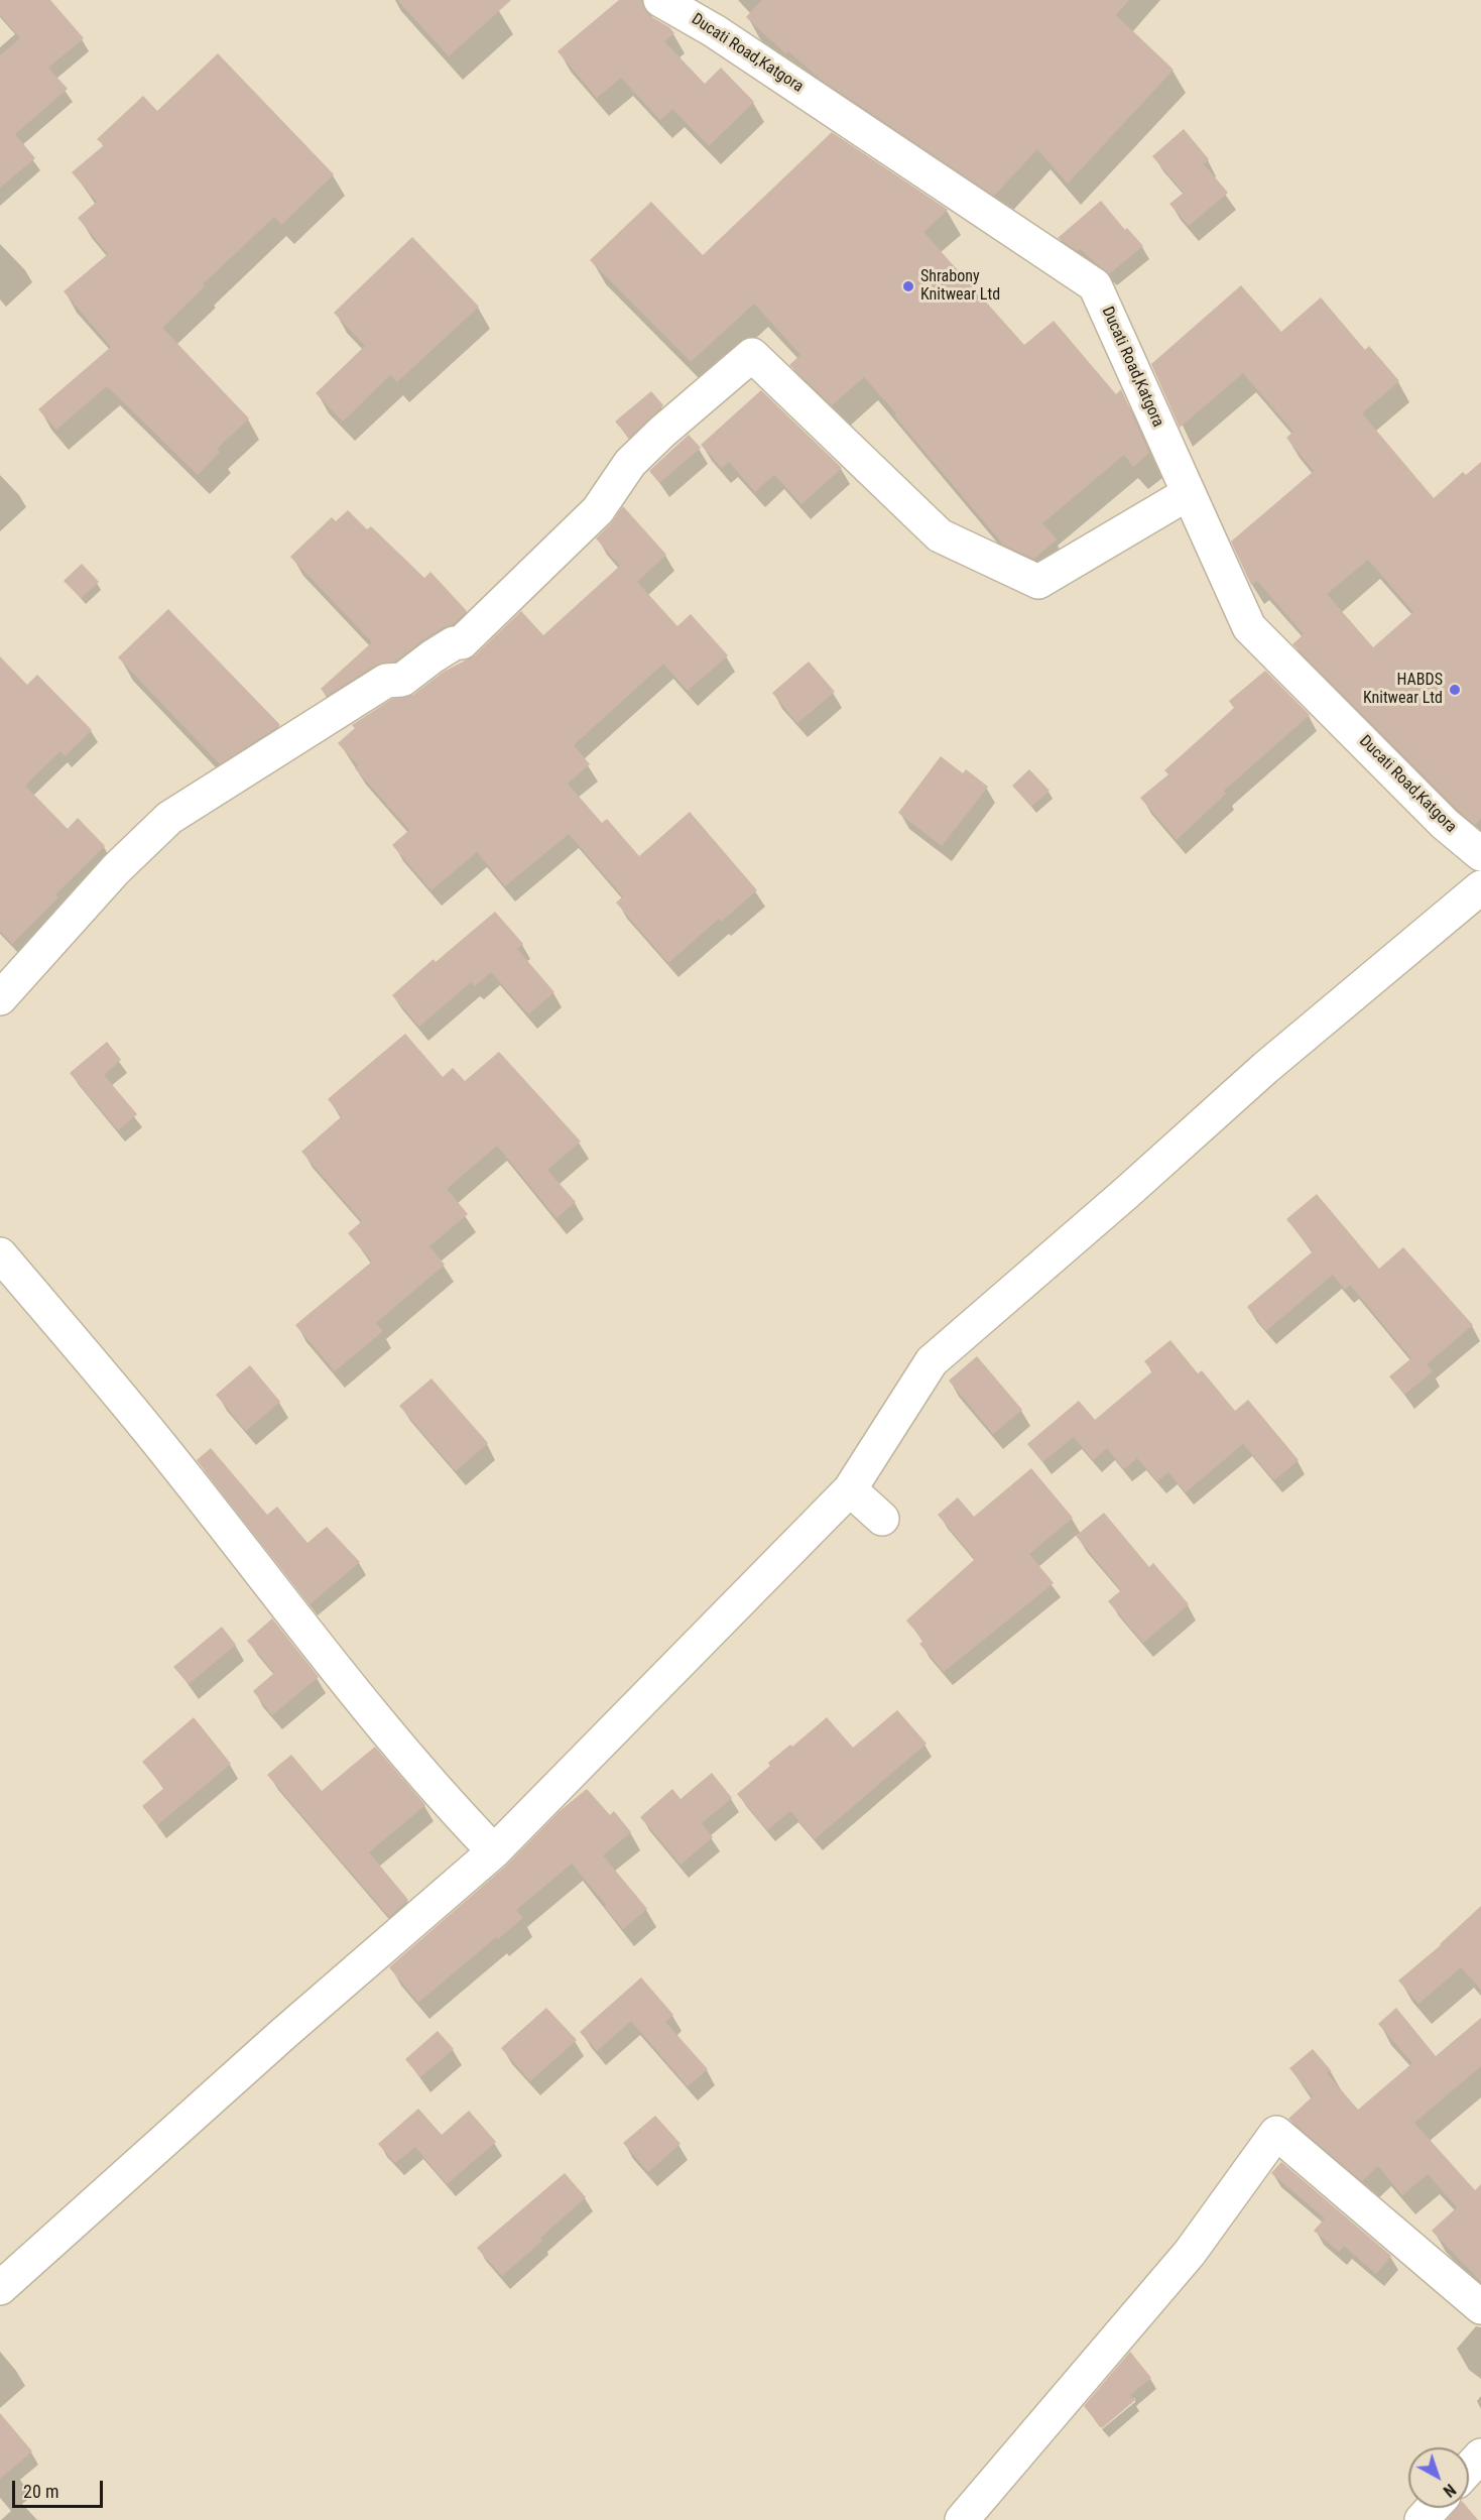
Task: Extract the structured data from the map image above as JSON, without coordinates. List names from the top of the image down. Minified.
{"streets":{"street":["Ducati Road,Katgora"]},"places":["Shrabony Knitwear Ltd","HABDS Knitwear Ltd"],"scale_bar":"20 m","north":"bottom right"}
